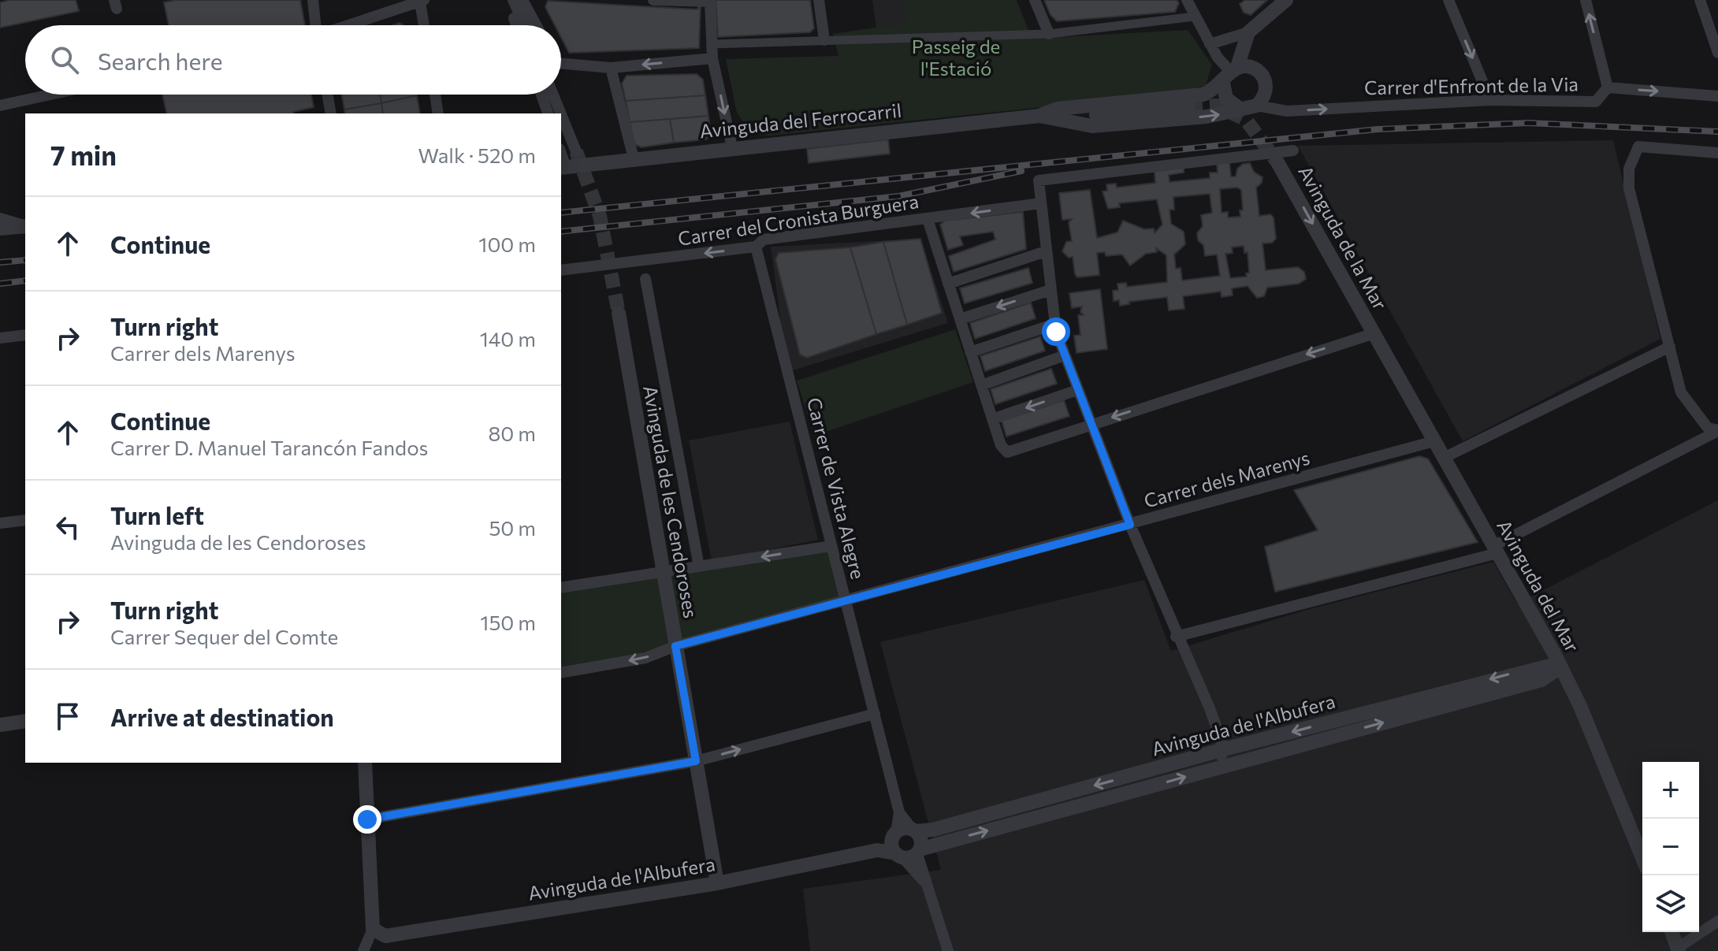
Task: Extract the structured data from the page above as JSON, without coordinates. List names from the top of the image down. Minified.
{"streets":{"street":["Carrer d'Enfront de la Via","Avinguda del Ferrocarril","Carrer del Cronista Burguera","Avinguda de la Mar","Carrer dels Marenys","Carrer de Vista Alegre","Avinguda de les Cendoroses","Avinguda del Mar","Avinguda de l'Albufera"]},"crossings":[["Carrer del Cronista Burguera","Carrer de Vista Alegre"],["Avinguda de la Mar","Avinguda del Mar"],["Carrer dels Marenys","Carrer de Vista Alegre"],["Carrer dels Marenys","Avinguda de les Cendoroses"],["Carrer dels Marenys","Avinguda del Mar"],["Carrer de Vista Alegre","Avinguda de l'Albufera"],["Avinguda de les Cendoroses","Avinguda de l'Albufera"],["Avinguda del Mar","Avinguda de l'Albufera"]],"one_way":["Carrer d'Enfront de la Via","Avinguda de la Mar"],"parks":["Passeig de l'Estació"],"page":{"search":"Search here","heading":["7 min","Walk · 520 m"],"list":[["Continue","100 m"],["Turn right","Carrer dels Marenys","140 m"],["Continue","Carrer D. Manuel Tarancón Fandos","80 m"],["Turn left","Avinguda de les Cendoroses","50 m"],["Turn right","Carrer Sequer del Comte","150 m"],"Arrive at destination"],"map_buttons":["+","−"]}}
